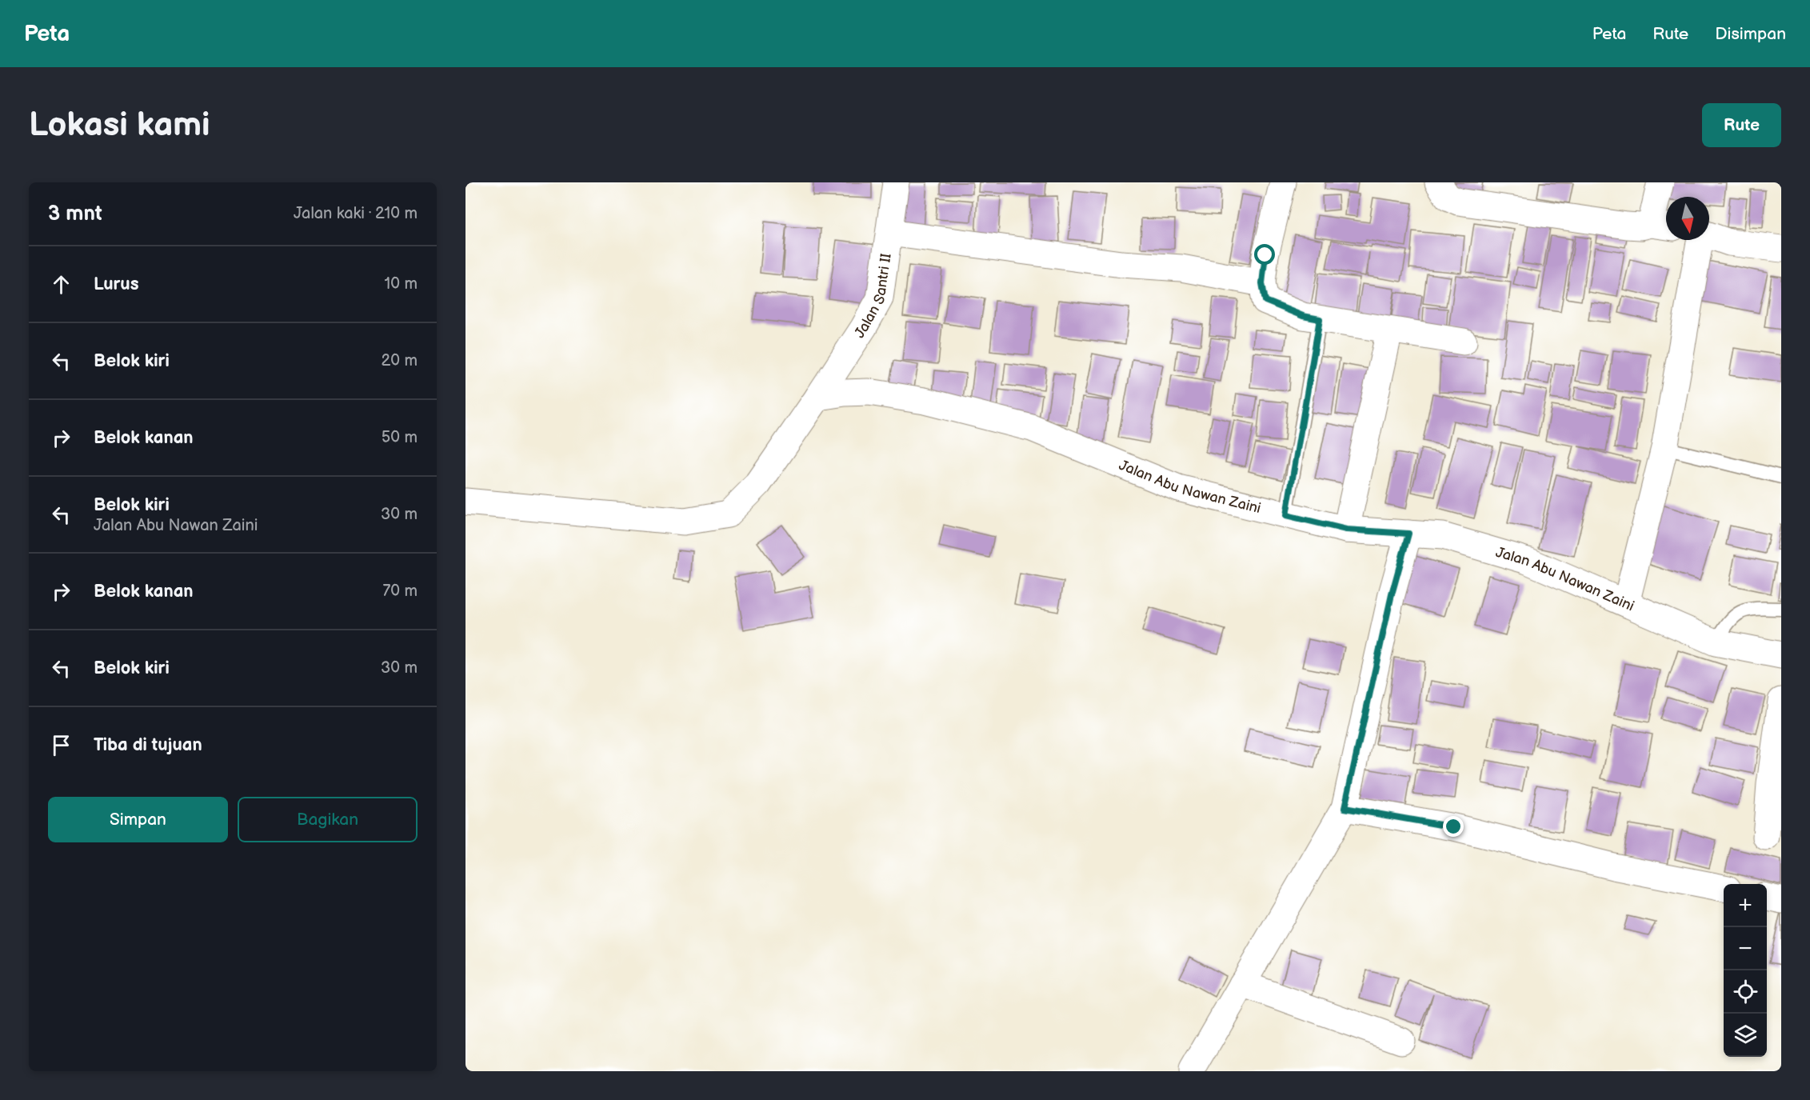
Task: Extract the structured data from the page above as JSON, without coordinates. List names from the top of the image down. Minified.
{"streets":{"street":["Jalan Santri II","Jalan Abu Nawan Zaini"]},"crossings":[["Jalan Santri II","Jalan Abu Nawan Zaini"]],"north":"bottom","page":{"header":"Peta","nav":["Peta","Rute","Disimpan"],"buttons":["Rute",["Simpan","Bagikan"]],"title":"Lokasi kami","heading":["3 mnt","Jalan kaki · 210 m"],"list":[["Lurus","10 m"],["Belok kiri","20 m"],["Belok kanan","50 m"],["Belok kiri","Jalan Abu Nawan Zaini","30 m"],["Belok kanan","70 m"],["Belok kiri","30 m"],"Tiba di tujuan"],"map_buttons":["+","−"]}}
